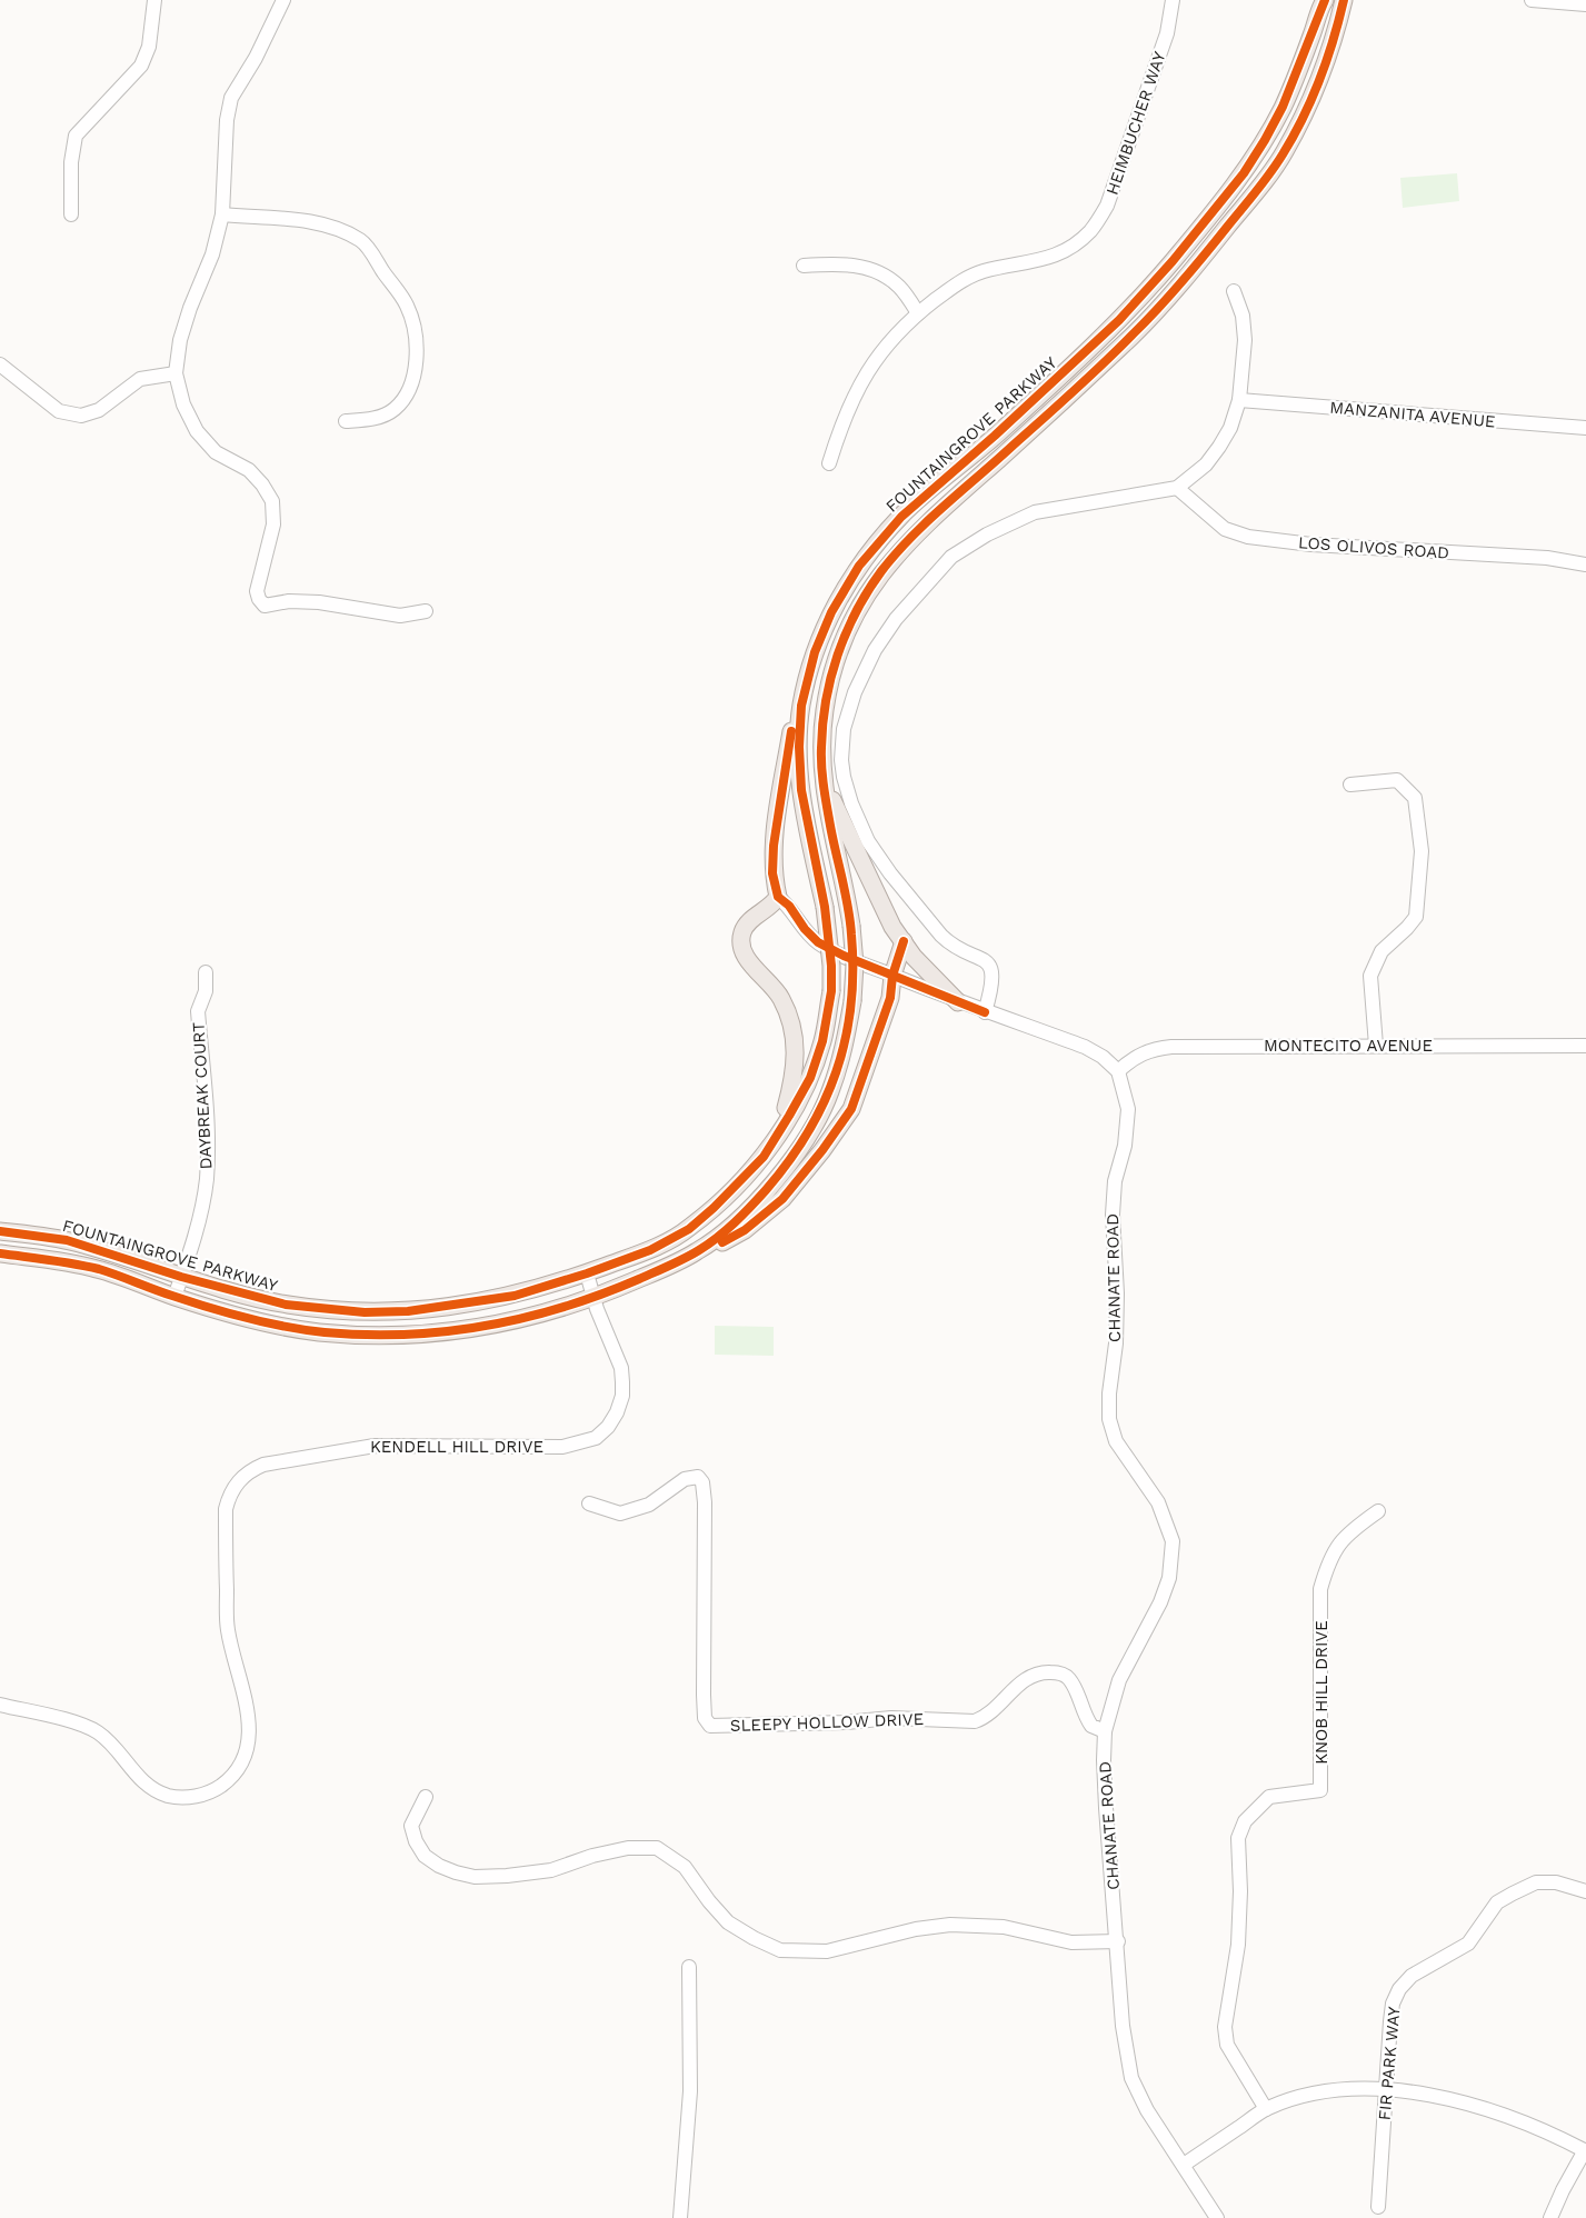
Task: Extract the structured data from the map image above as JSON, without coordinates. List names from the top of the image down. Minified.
{"streets":{"main road":["FOUNTAINGROVE PARKWAY"],"street":["HEIMBUCHER WAY","MANZANITA AVENUE","LOS OLIVOS ROAD","MONTECITO AVENUE","DAYBREAK COURT","CHANATE ROAD","KENDELL HILL DRIVE","KNOB HILL DRIVE","SLEEPY HOLLOW DRIVE","FIR PARK WAY"]},"crossings":[["FOUNTAINGROVE PARKWAY","DAYBREAK COURT"],["FOUNTAINGROVE PARKWAY","KENDELL HILL DRIVE"],["MONTECITO AVENUE","CHANATE ROAD"],["CHANATE ROAD","SLEEPY HOLLOW DRIVE"]]}
